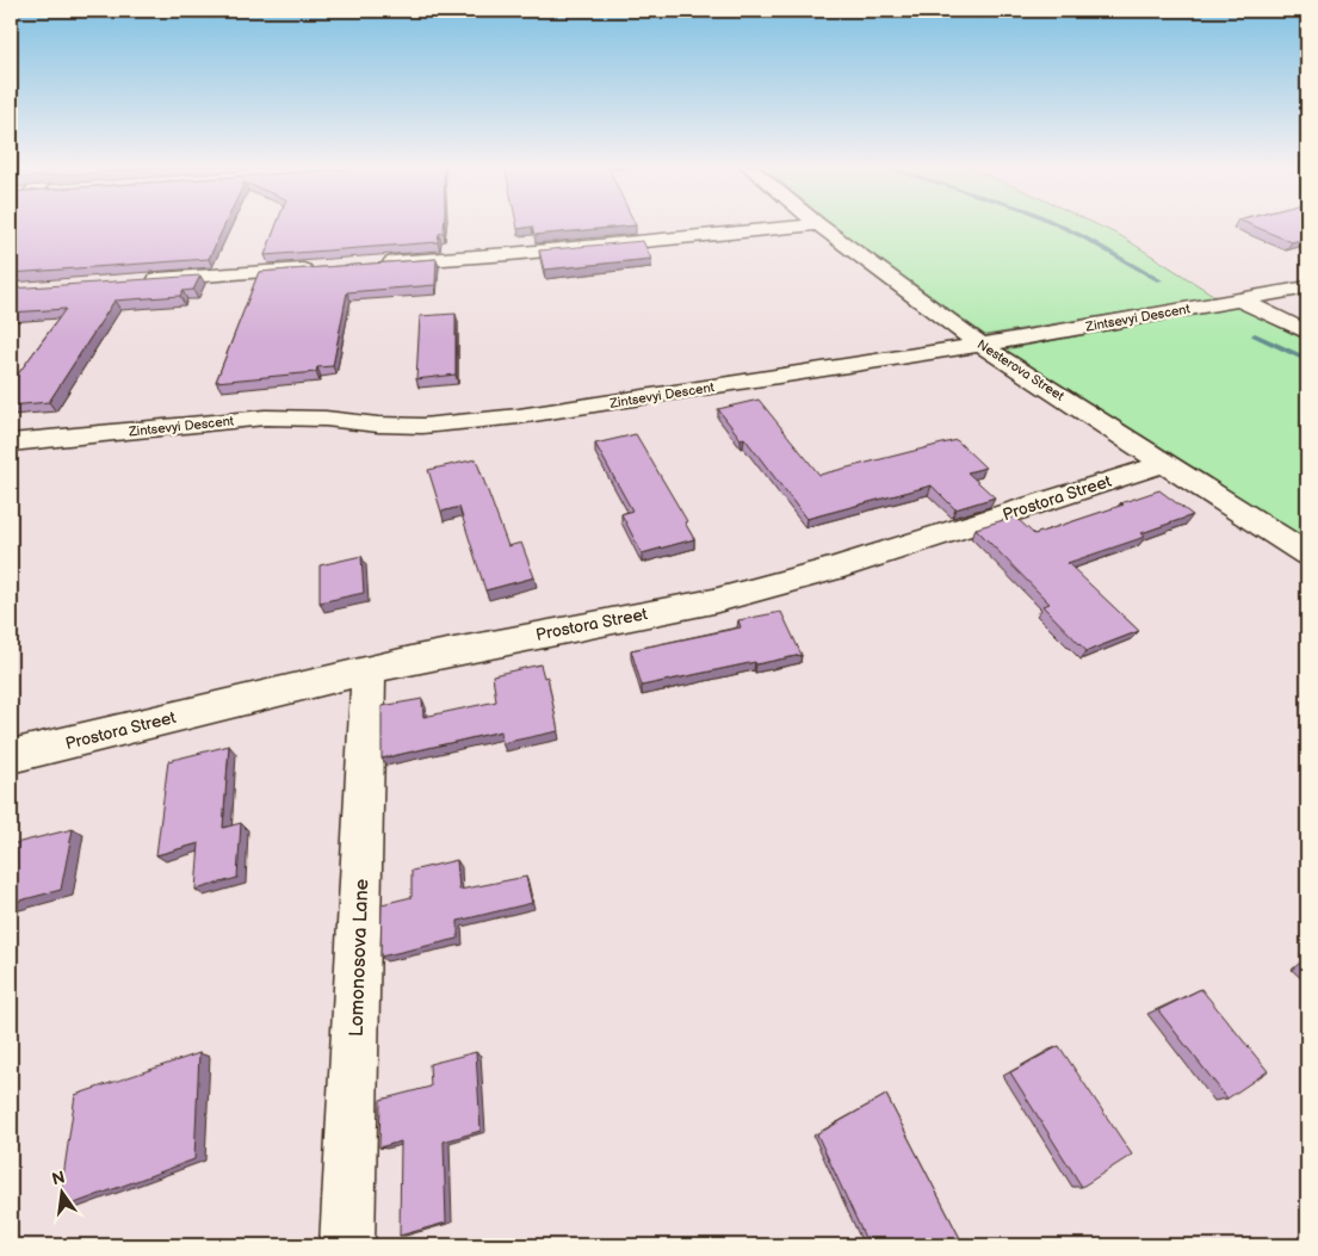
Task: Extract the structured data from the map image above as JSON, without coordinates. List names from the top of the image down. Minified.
{"streets":{"street":["Zintsevyi Descent","Nesterova Street","Prostora Street","Lomonosova Lane"]},"crossings":[["Zintsevyi Descent","Nesterova Street"],["Nesterova Street","Prostora Street"],["Prostora Street","Lomonosova Lane"]],"north":"top"}
